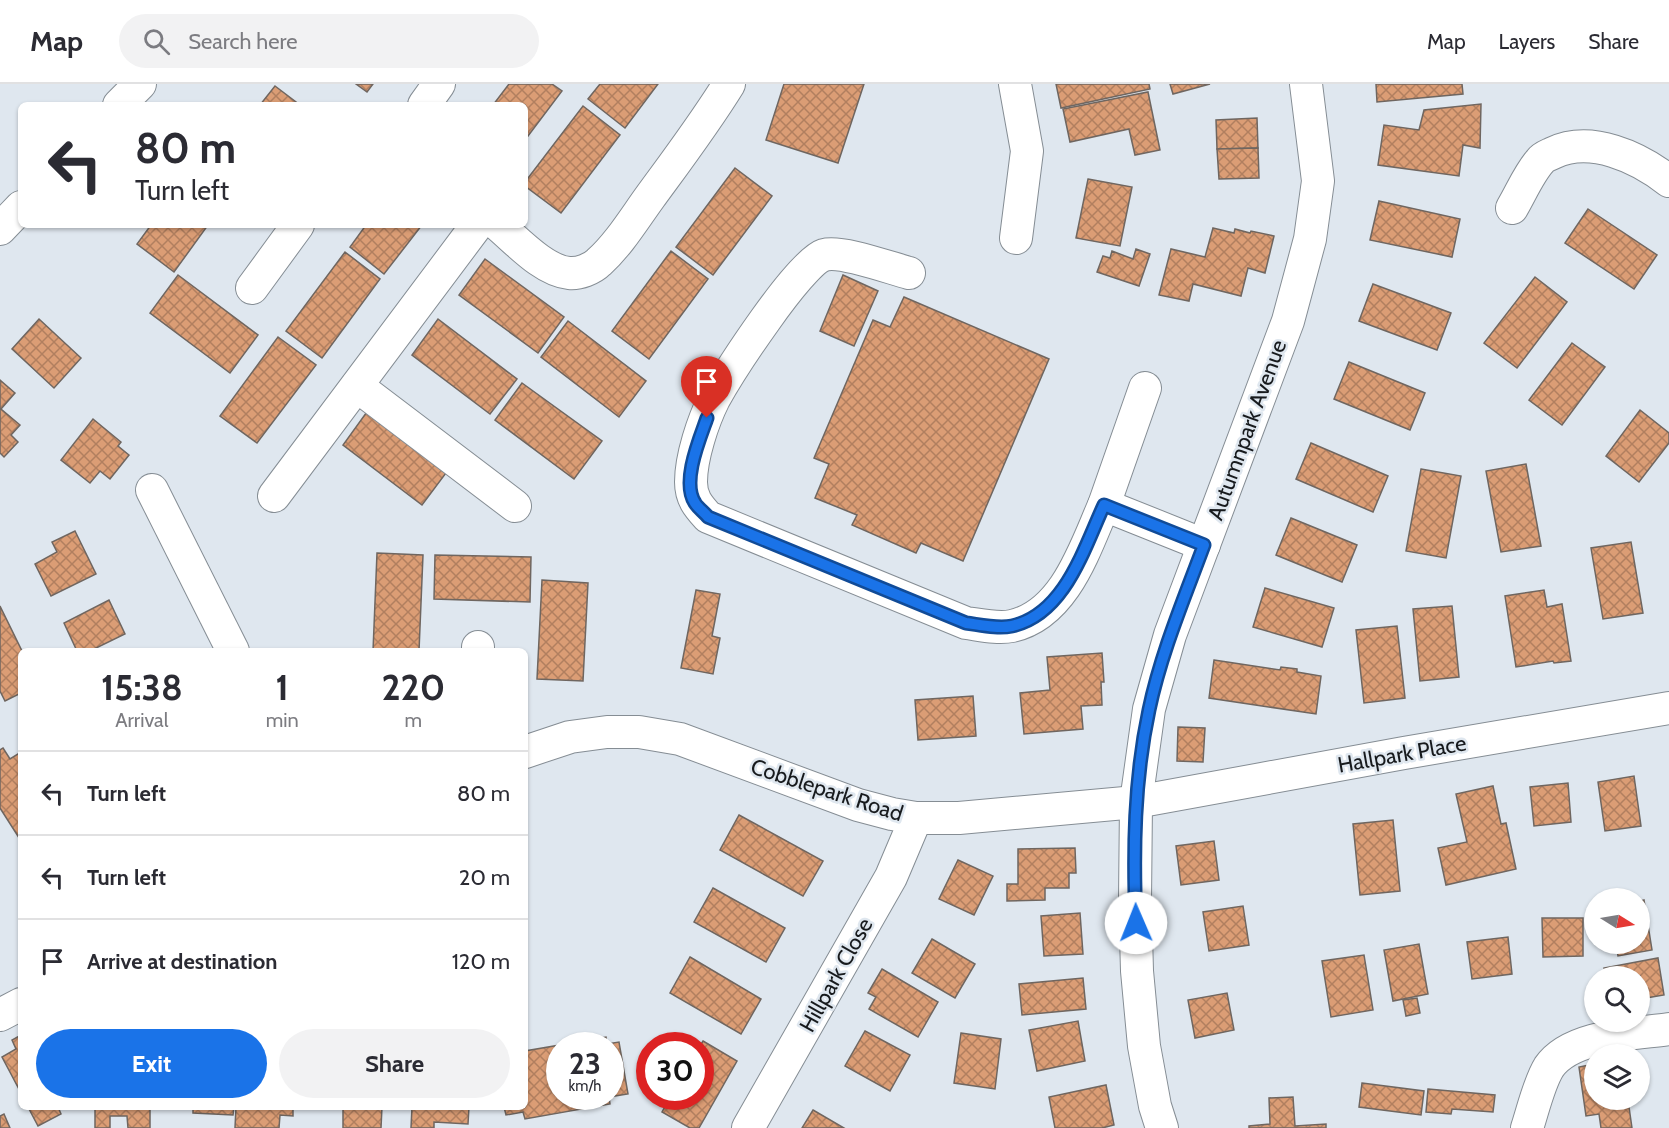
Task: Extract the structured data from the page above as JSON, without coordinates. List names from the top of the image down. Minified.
{"streets":{"street":["Autumnpark Avenue","Hallpark Place","Cobblepark Road","Hillpark Close"]},"crossings":[["Autumnpark Avenue","Hallpark Place"],["Autumnpark Avenue","Cobblepark Road"],["Hallpark Place","Cobblepark Road"],["Cobblepark Road","Hillpark Close"]],"north":"right","page":{"header":"Map","search":"Search here","nav":["Map","Layers","Share"],"turn":["80 m","Turn left"],"eta":["15:38","Arrival","1","min","220","m"],"list":[{"name":"Turn left","value":"80 m"},{"name":"Turn left","value":"20 m"},{"name":"Arrive at destination","value":"120 m"}],"buttons":["Exit","Share"],"speed":"23 km/h","limit":"30"}}
